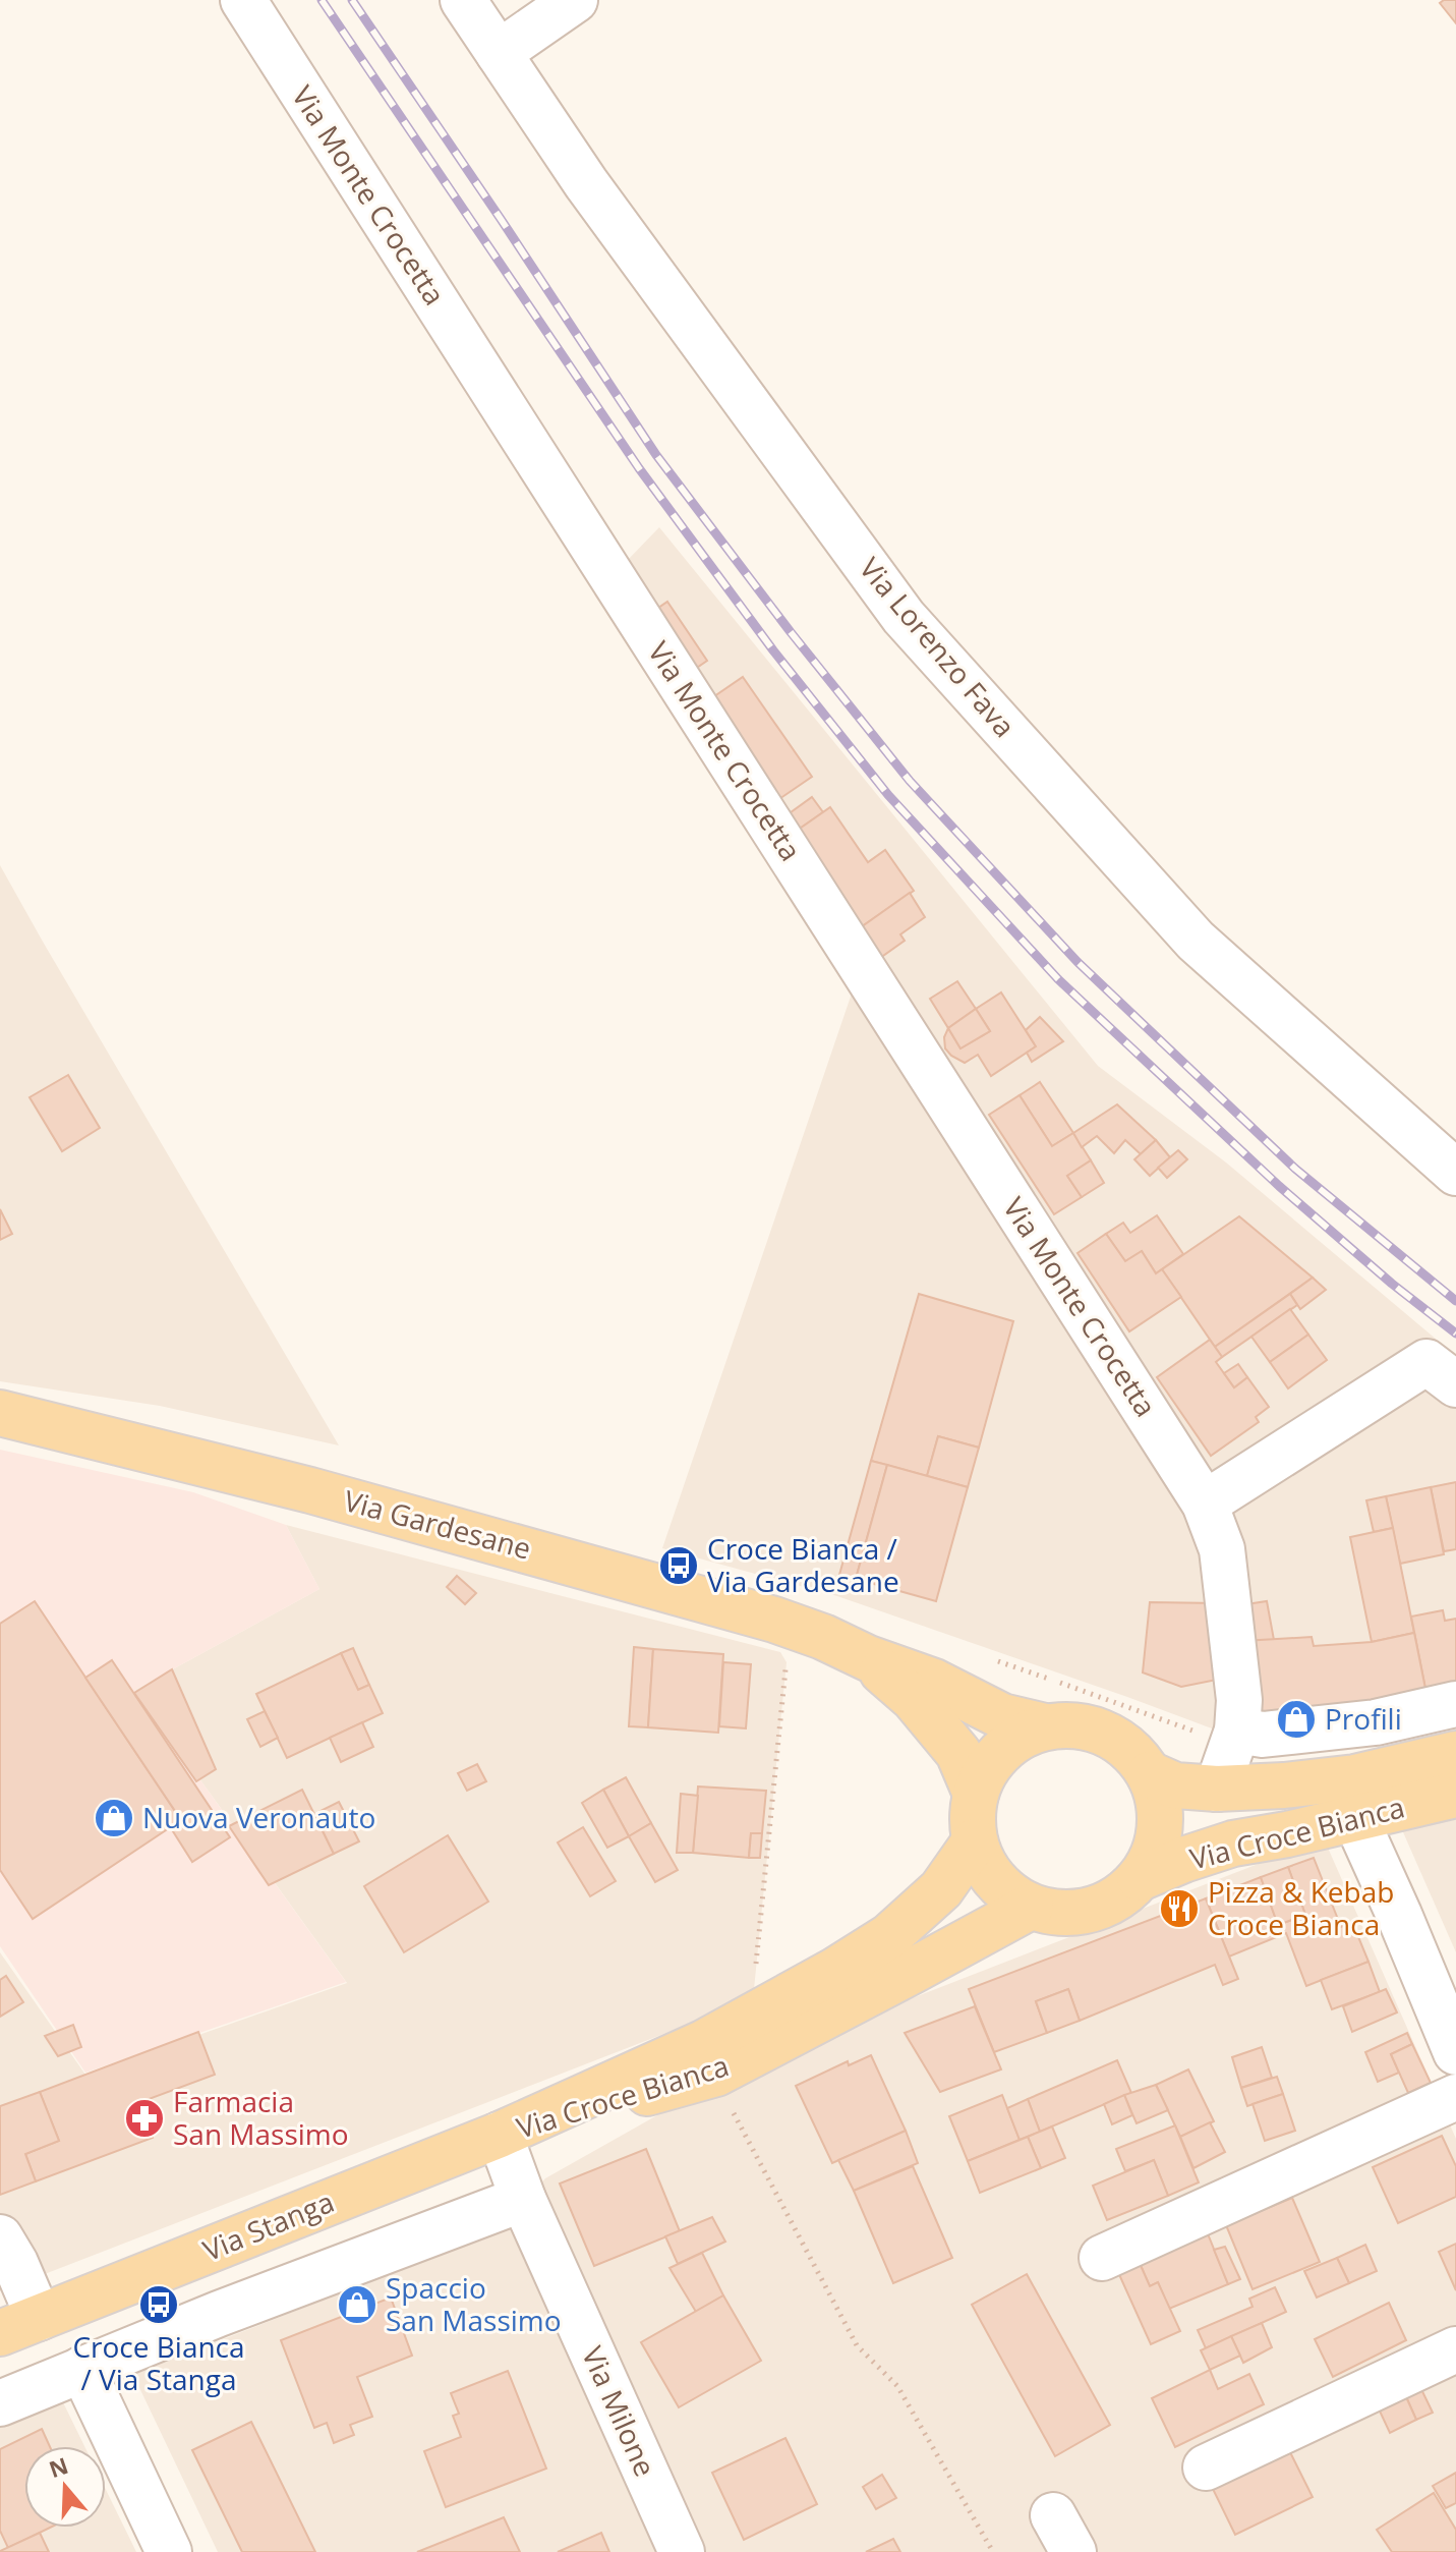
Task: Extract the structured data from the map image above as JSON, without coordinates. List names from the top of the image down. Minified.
{"streets":{"main road":["Via Gardesane","Via Croce Bianca","Via Stanga"],"street":["Via Monte Crocetta","Via Lorenzo Fava","Via Milone"]},"crossings":[["Via Monte Crocetta","Via Croce Bianca"],["Via Gardesane","Via Croce Bianca"],["Via Croce Bianca","Via Stanga"],["Via Croce Bianca","Via Milone"],["Via Stanga","Via Milone"]],"places":{"bus stop":["Croce Bianca / Via Gardesane","Croce Bianca / Via Stanga"],"shop":["Profili","Nuova Veronauto","Spaccio San Massimo"],"restaurant":["Pizza & Kebab Croce Bianca"],"pharmacy":["Farmacia San Massimo"]},"north":"top"}
